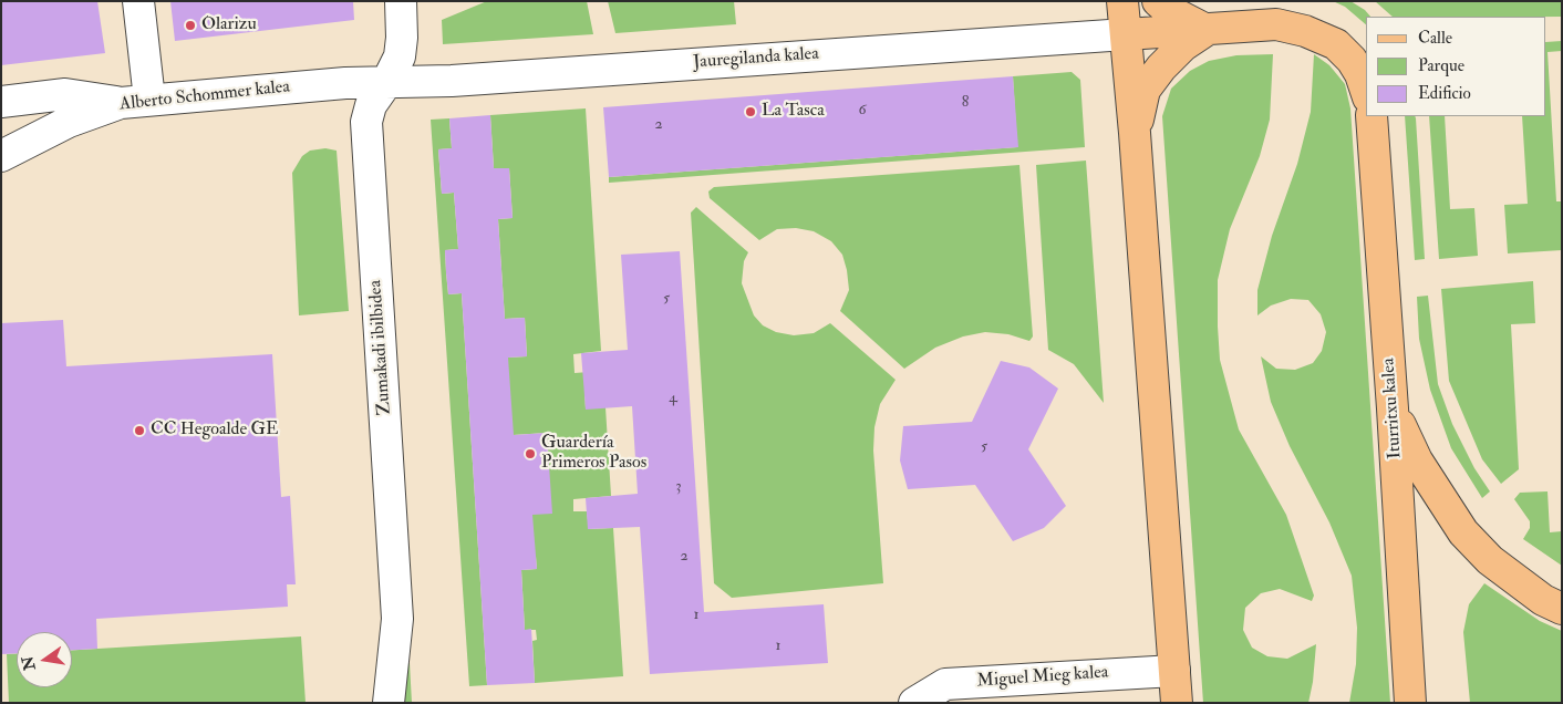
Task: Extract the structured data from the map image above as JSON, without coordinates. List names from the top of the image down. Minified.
{"streets":{"main road":["Iturritxu kalea"],"street":["Jauregilanda kalea","Alberto Schommer kalea","Zumakadi ibilbidea","Miguel Mieg kalea"]},"crossings":[["Jauregilanda kalea","Alberto Schommer kalea"],["Jauregilanda kalea","Zumakadi ibilbidea"],["Alberto Schommer kalea","Zumakadi ibilbidea"]],"places":["Olarizu","La Tasca","CC Hegoalde GE","Guardería Primeros Pasos"],"house_numbers":["8","6","2","5","4","5","3","2","1","1"],"legend":["Calle","Parque","Edificio"],"north":"left"}
